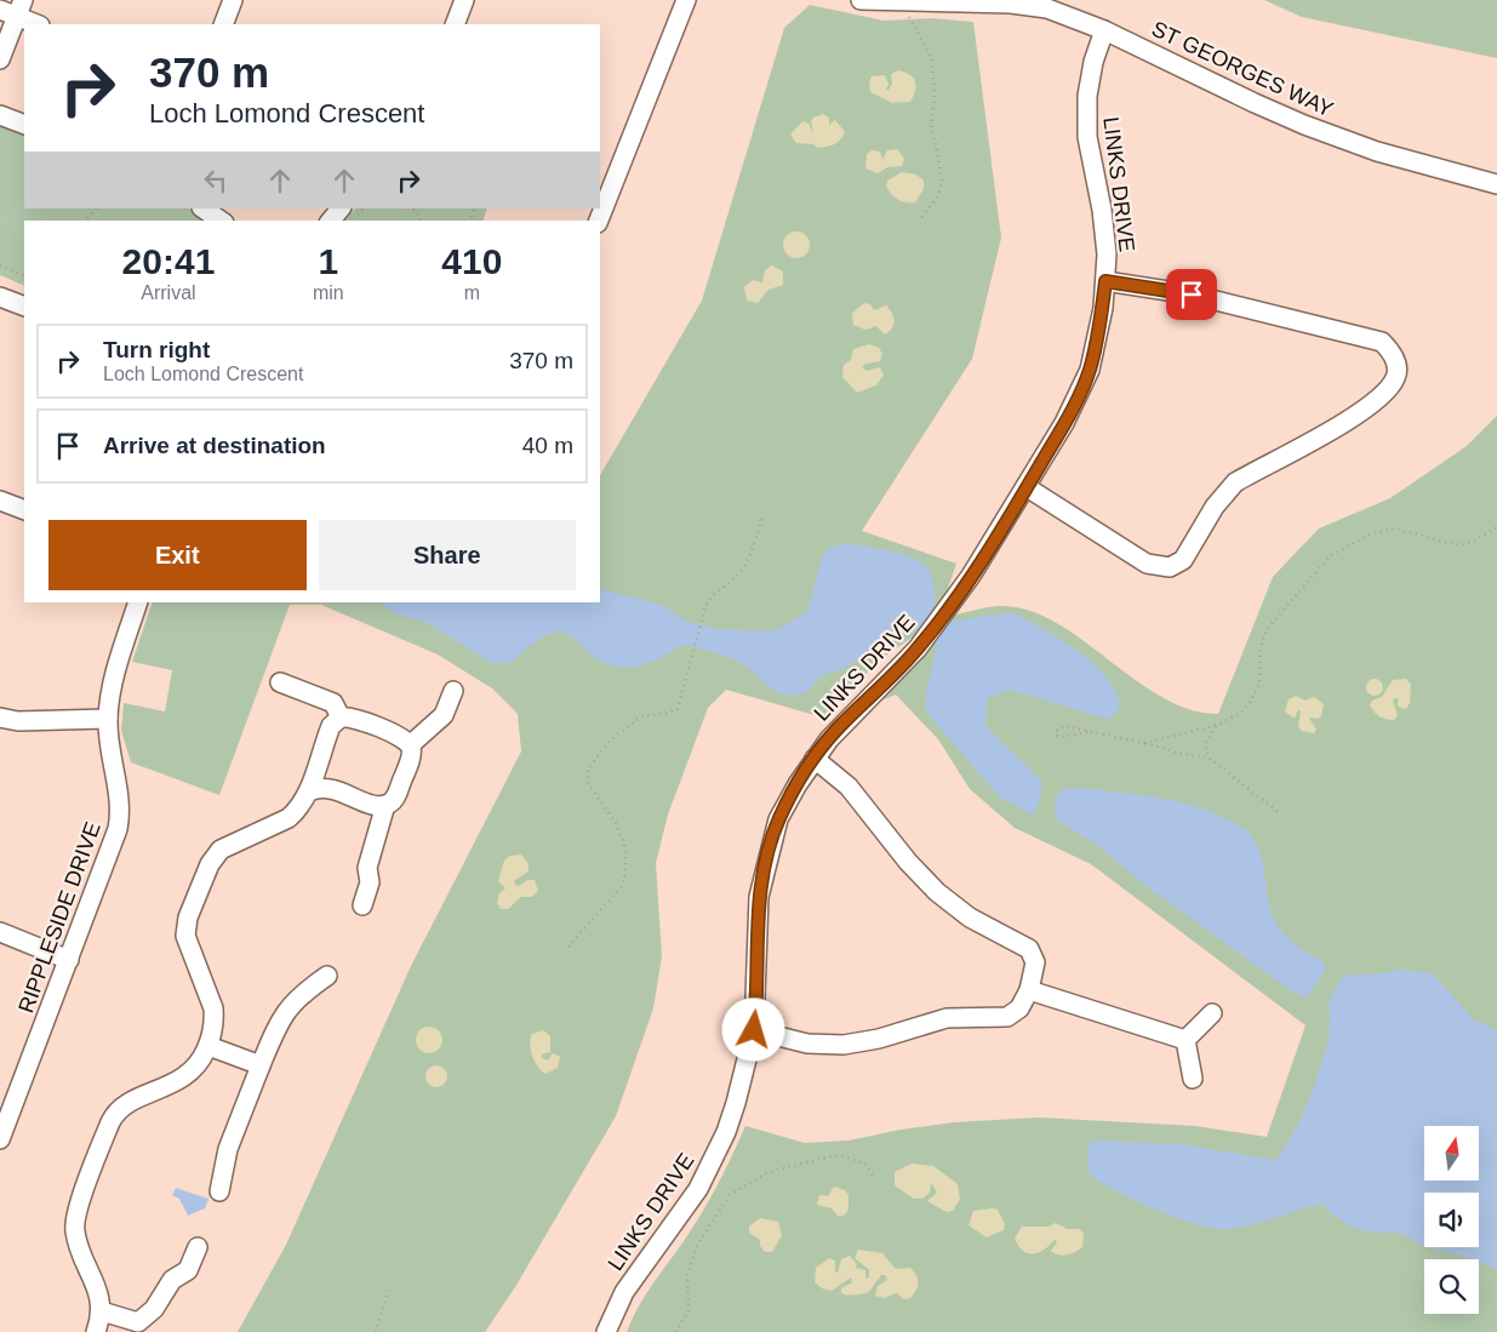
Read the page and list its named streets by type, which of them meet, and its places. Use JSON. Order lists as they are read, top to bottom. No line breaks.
{"streets":{"street":["ST GEORGES WAY","LINKS DRIVE","RIPPLESIDE DRIVE"]},"crossings":[["ST GEORGES WAY","LINKS DRIVE"]],"north":"top","page":{"turn":["370 m","Loch Lomond Crescent"],"eta":["20:41","Arrival","1","min","410","m"],"list":[{"name":"Turn right","note":"Loch Lomond Crescent","value":"370 m"},{"name":"Arrive at destination","value":"40 m"}],"buttons":["Exit","Share"]}}
